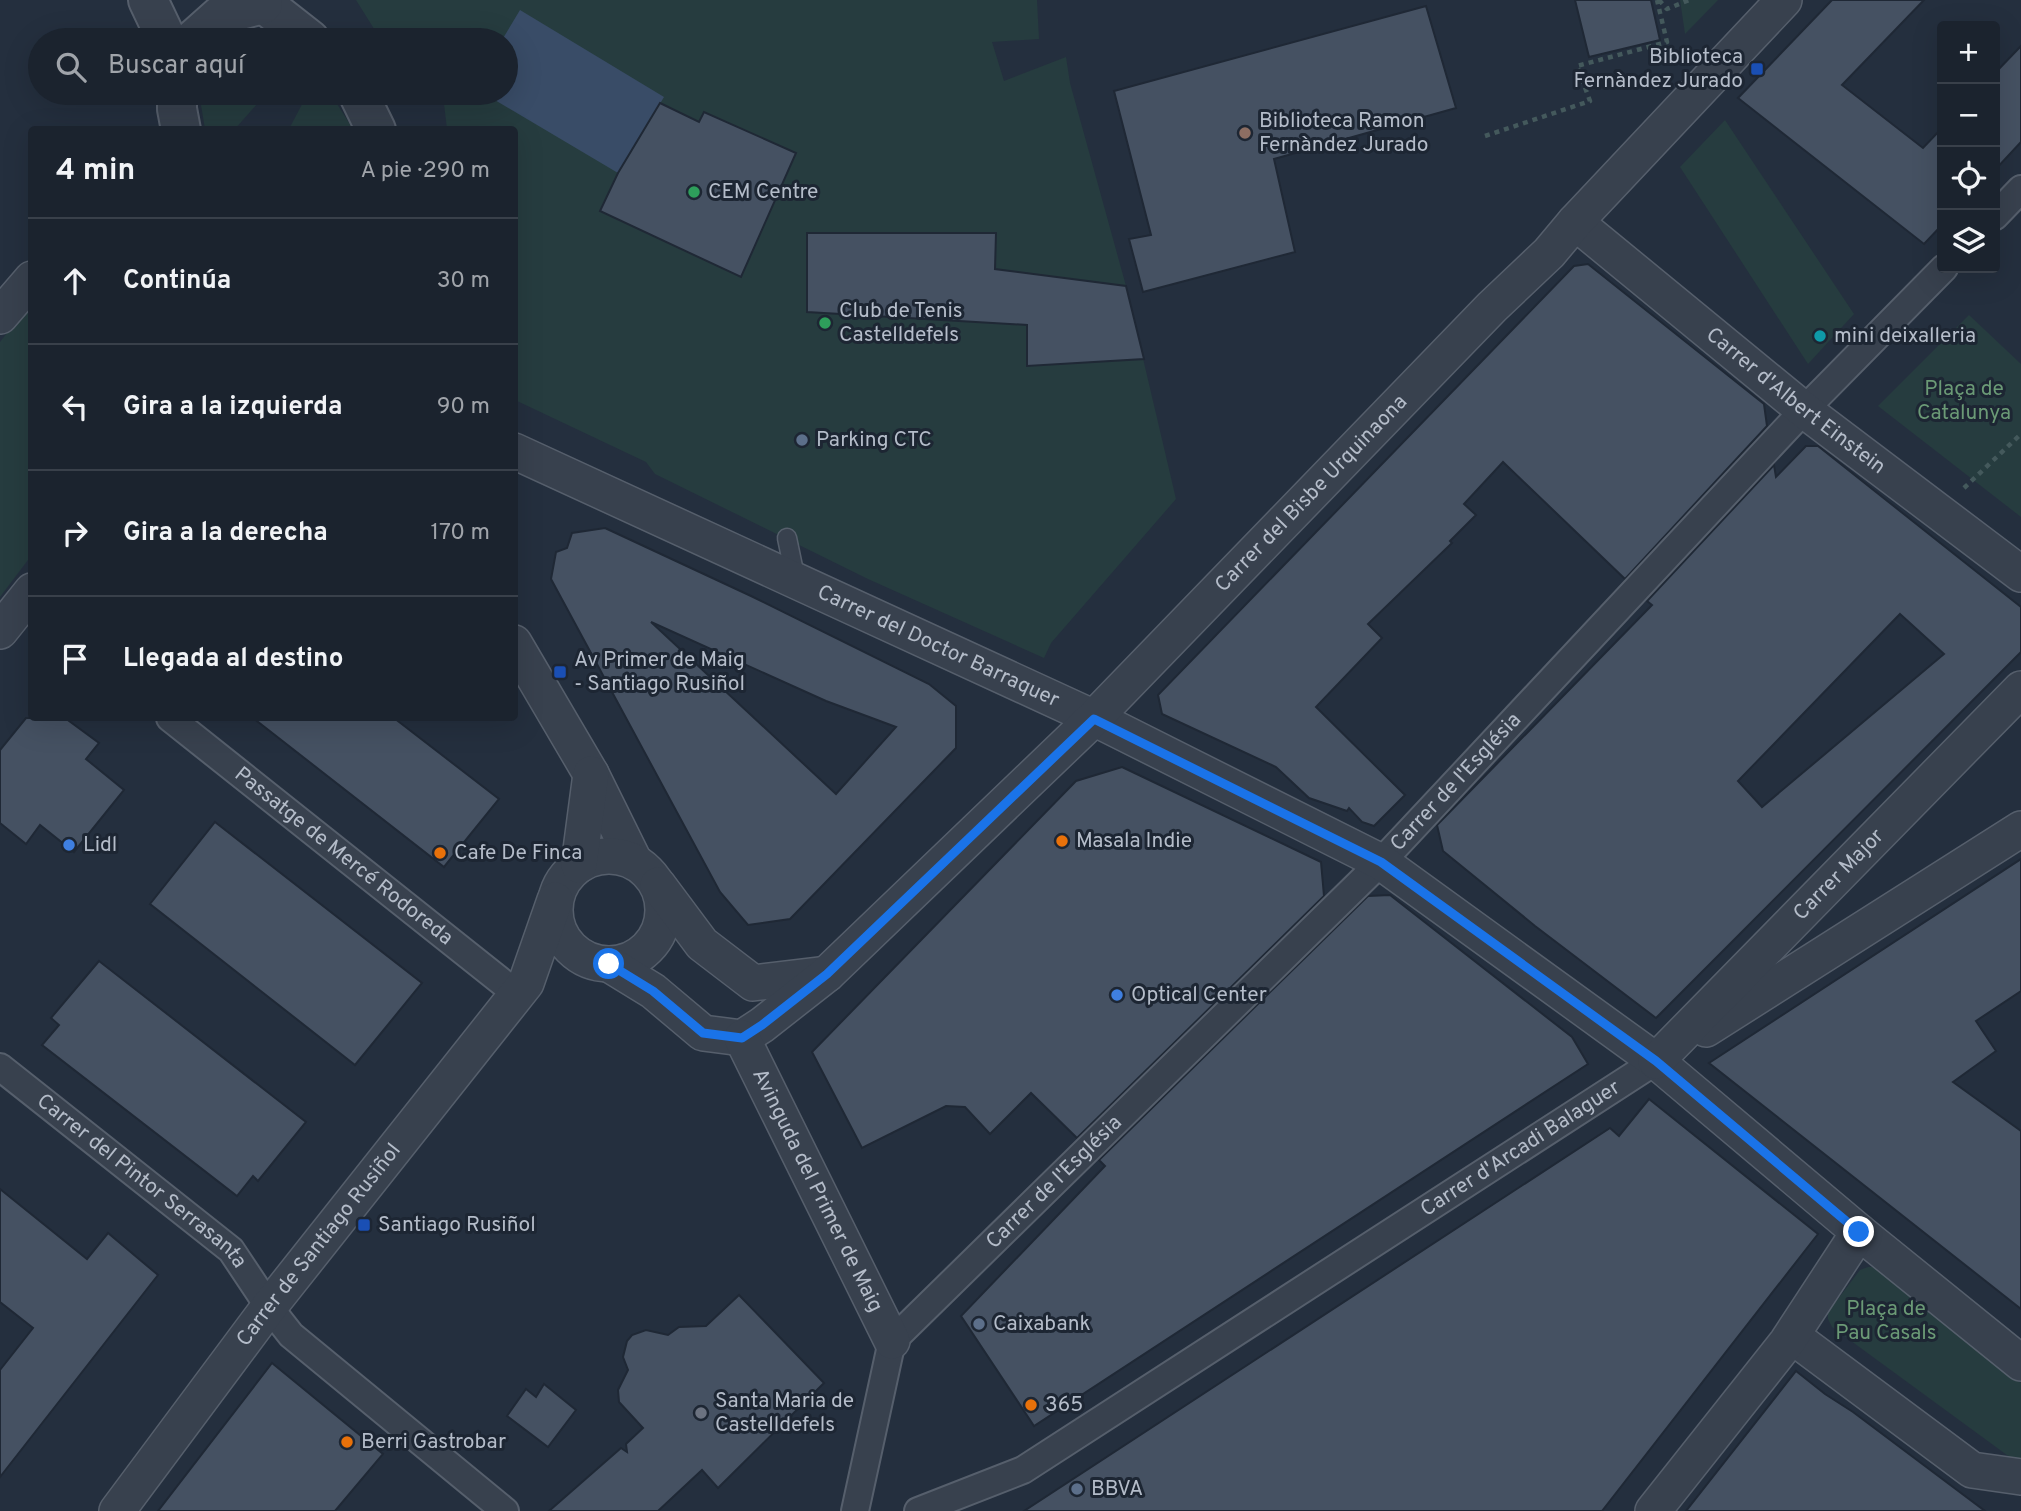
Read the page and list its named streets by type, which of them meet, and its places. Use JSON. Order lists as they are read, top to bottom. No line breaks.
{"streets":{"street":["Carrer d'Albert Einstein","Carrer del Bisbe Urquinaona","Carrer del Doctor Barraquer","Carrer de l'Església","Passatge de Mercé Rodoreda","Carrer Major","Carrer d'Arcadi Balaguer","Carrer del Pintor Serrasanta","Avinguda del Primer de Maig","Carrer de Santiago Rusiñol"]},"crossings":[["Carrer d'Albert Einstein","Carrer del Bisbe Urquinaona"],["Carrer d'Albert Einstein","Carrer de l'Església"],["Carrer del Bisbe Urquinaona","Carrer del Doctor Barraquer"],["Carrer del Bisbe Urquinaona","Avinguda del Primer de Maig"],["Carrer del Doctor Barraquer","Carrer de l'Església"],["Carrer del Doctor Barraquer","Carrer Major"],["Carrer del Doctor Barraquer","Carrer d'Arcadi Balaguer"],["Carrer de l'Església","Avinguda del Primer de Maig"],["Passatge de Mercé Rodoreda","Carrer de Santiago Rusiñol"],["Carrer Major","Carrer d'Arcadi Balaguer"],["Carrer del Pintor Serrasanta","Carrer de Santiago Rusiñol"]],"parks":["Plaça de Catalunya","Plaça de Pau Casals"],"places":{"transit":["Biblioteca Fernàndez Jurado","Av Primer de Maig - Santiago Rusiñol","Santiago Rusiñol"],"other":["Biblioteca Ramon Fernàndez Jurado","CEM Centre","Club de Tenis Castelldefels","mini deixalleria","Parking CTC","Masala Indie","Lidl","Cafe De Finca","Optical Center","Caixabank","365","Santa Maria de Castelldefels","Berri Gastrobar","BBVA"]},"page":{"map_buttons":["+","−"],"search":"Buscar aquí","heading":["4 min","A pie · 290 m"],"list":[["Continúa","30 m"],["Gira a la izquierda","90 m"],["Gira a la derecha","170 m"],"Llegada al destino"]}}
